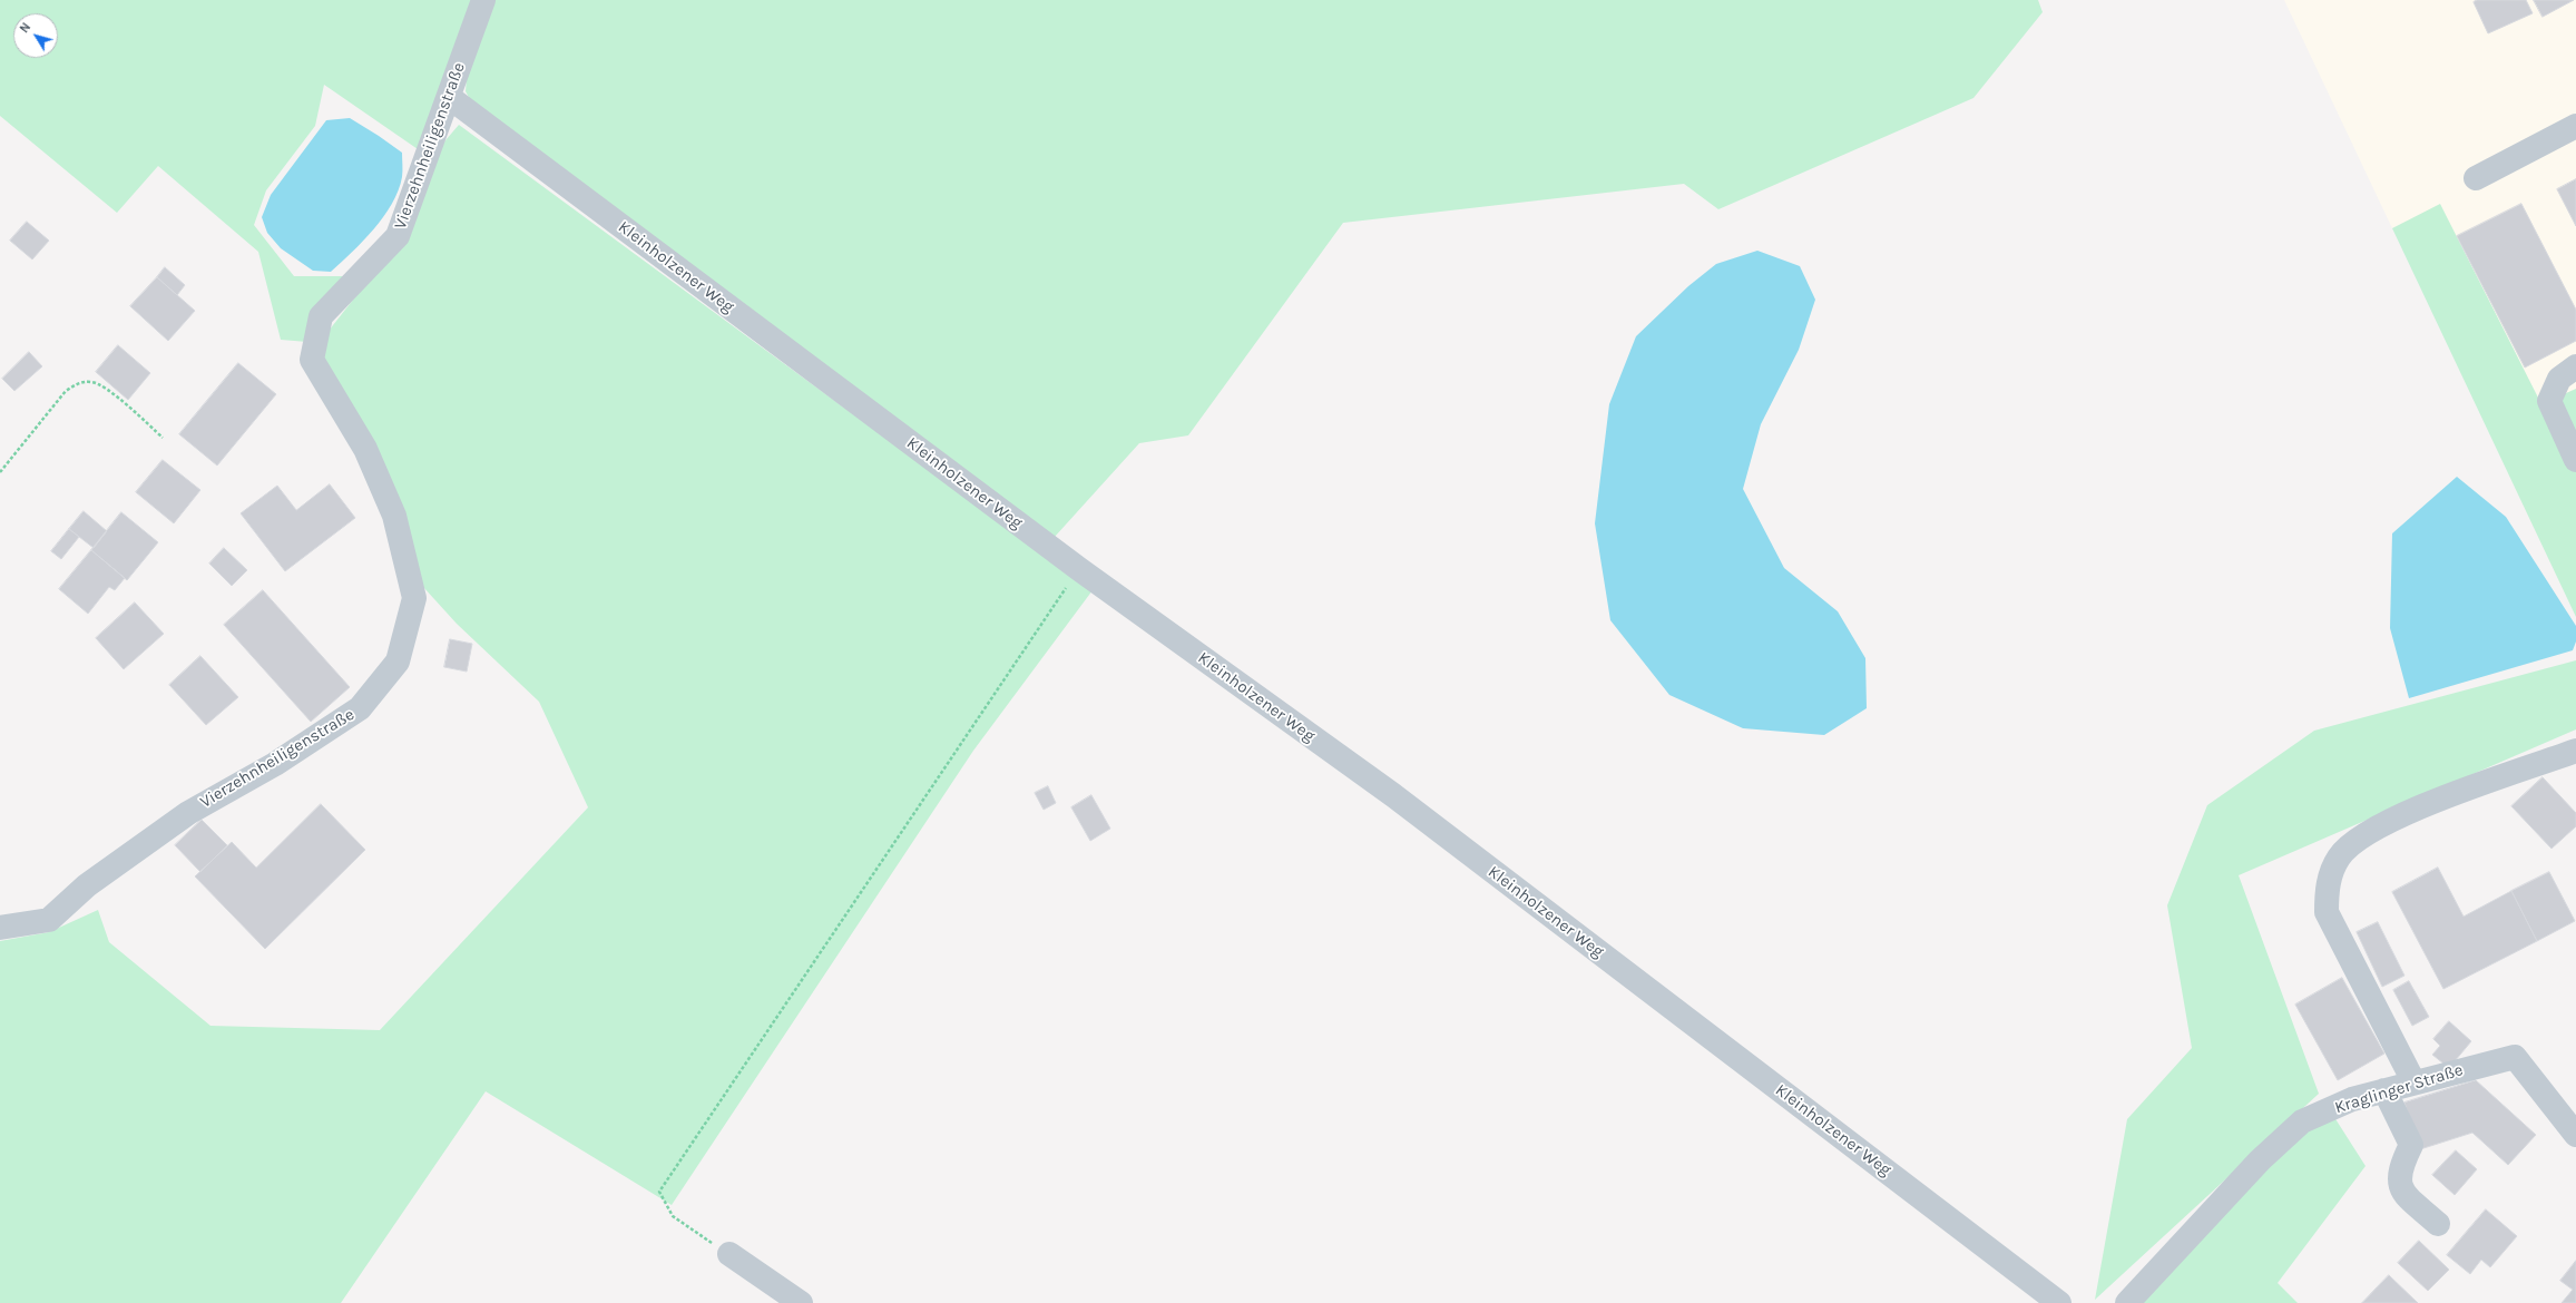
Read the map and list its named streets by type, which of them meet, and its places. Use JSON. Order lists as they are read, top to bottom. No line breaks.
{"streets":{"street":["Vierzehnheiligenstraße","Kleinholzener Weg","Kraglinger Straße"]},"crossings":[["Vierzehnheiligenstraße","Kleinholzener Weg"]],"north":"top left"}
